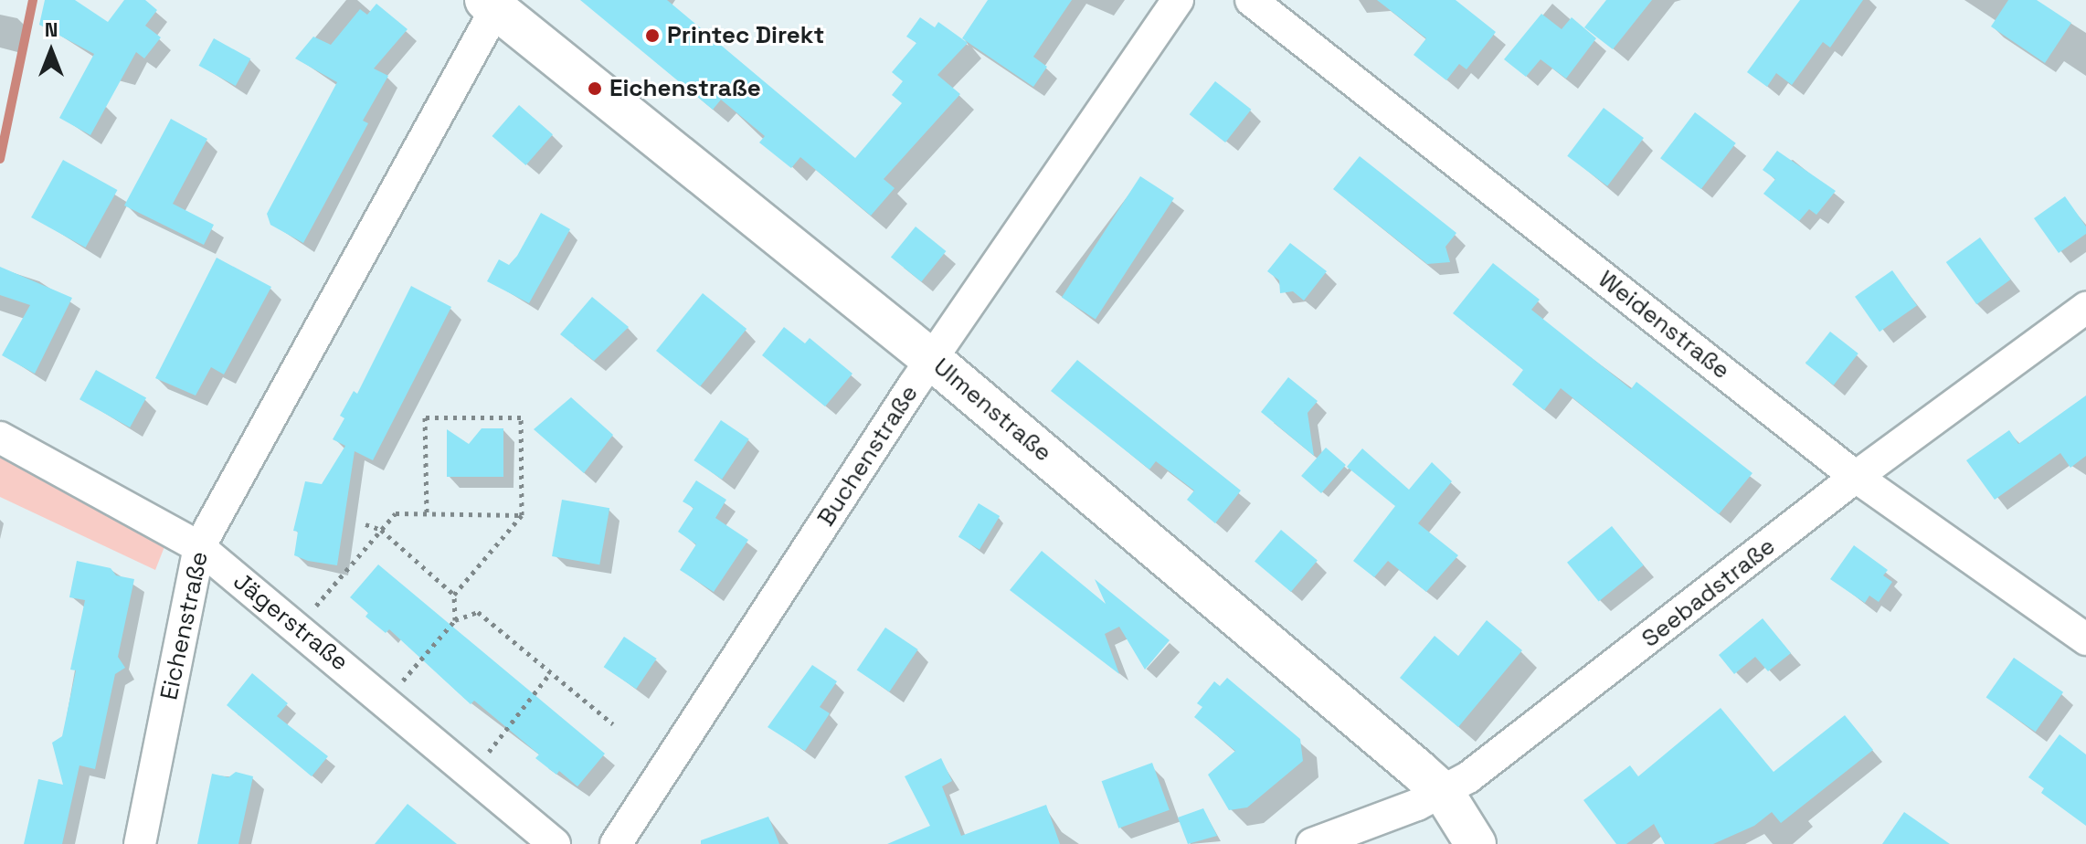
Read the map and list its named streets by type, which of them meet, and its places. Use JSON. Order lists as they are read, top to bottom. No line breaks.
{"streets":{"street":["Weidenstraße","Ulmenstraße","Buchenstraße","Seebadstraße","Jägerstraße","Eichenstraße"]},"crossings":[["Weidenstraße","Seebadstraße"],["Ulmenstraße","Buchenstraße"],["Ulmenstraße","Seebadstraße"],["Ulmenstraße","Eichenstraße"],["Jägerstraße","Eichenstraße"]],"places":["Printec Direkt","Eichenstraße"],"north":"top"}
